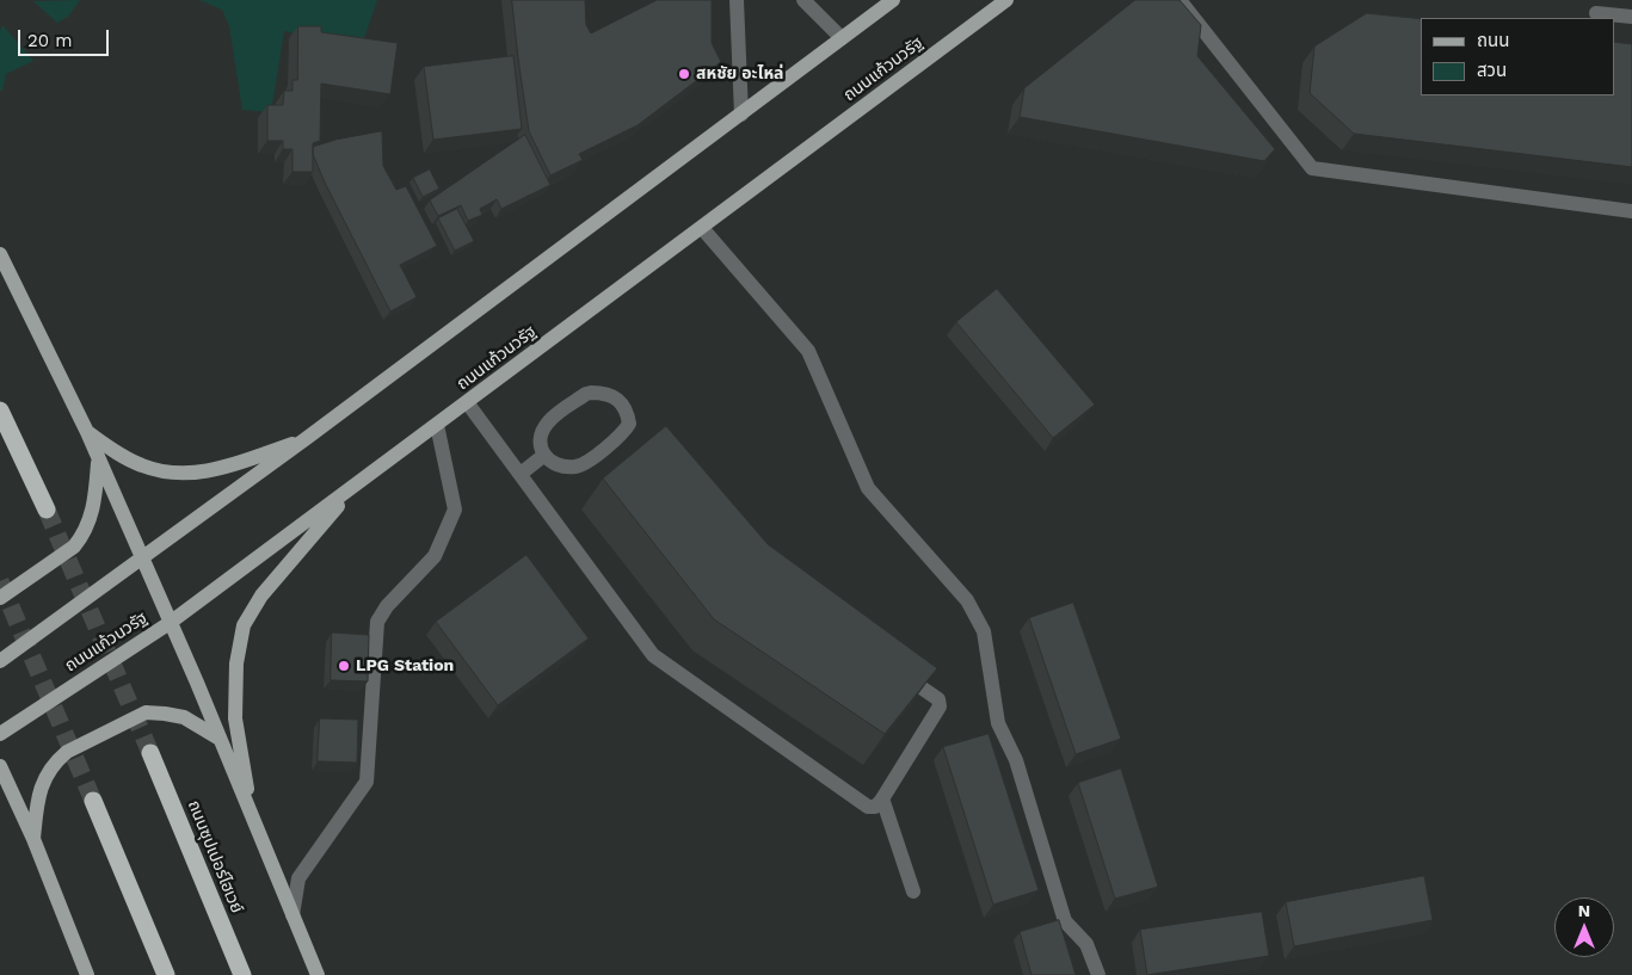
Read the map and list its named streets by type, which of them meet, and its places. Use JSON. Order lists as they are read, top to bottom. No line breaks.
{"streets":{"highway":["ถนนซุปเปอร์ไฮเวย์"],"main road":["ถนนแก้วนวรัฐ"]},"places":["สหชัย อะไหล่","LPG Station"],"legend":["ถนน","สวน"],"scale_bar":"20 m","north":"top"}
